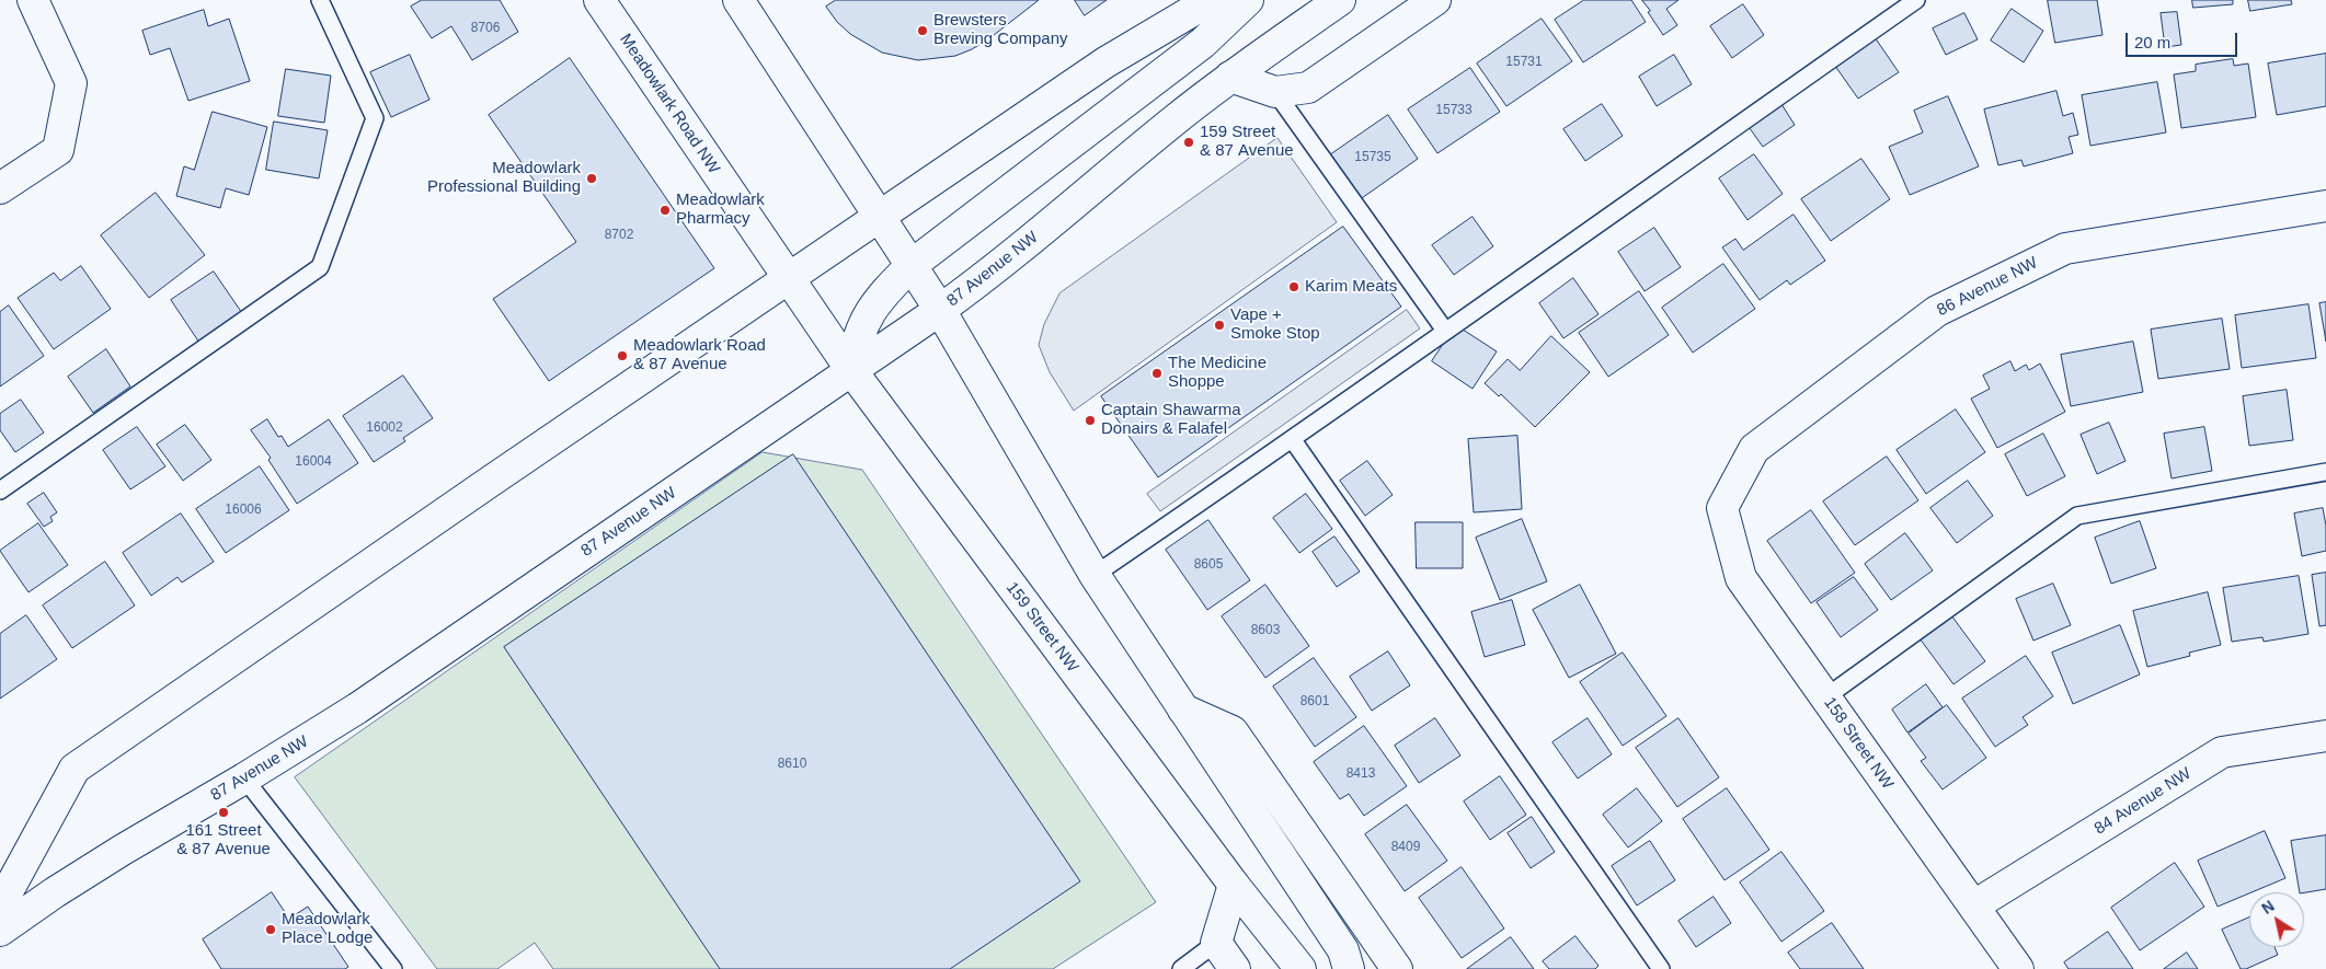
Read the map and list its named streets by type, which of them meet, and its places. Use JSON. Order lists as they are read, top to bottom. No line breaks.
{"streets":{"main road":["Meadowlark Road NW","87 Avenue NW","86 Avenue NW","159 Street NW","158 Street NW","84 Avenue NW"]},"crossings":[["Meadowlark Road NW","87 Avenue NW"],["Meadowlark Road NW","159 Street NW"],["87 Avenue NW","159 Street NW"],["86 Avenue NW","158 Street NW"],["158 Street NW","84 Avenue NW"]],"places":["Brewsters Brewing Company","159 Street & 87 Avenue","Meadowlark Professional Building","Meadowlark Pharmacy","Karim Meats","Vape + Smoke Stop","Meadowlark Road & 87 Avenue","The Medicine Shoppe","Captain Shawarma Donairs & Falafel","161 Street & 87 Avenue","Meadowlark Place Lodge"],"house_numbers":["8706","15731","15733","15735","8702","16002","16004","16006","8605","8603","8601","8610","8413","8409"],"scale_bar":"20 m","north":"top left"}
